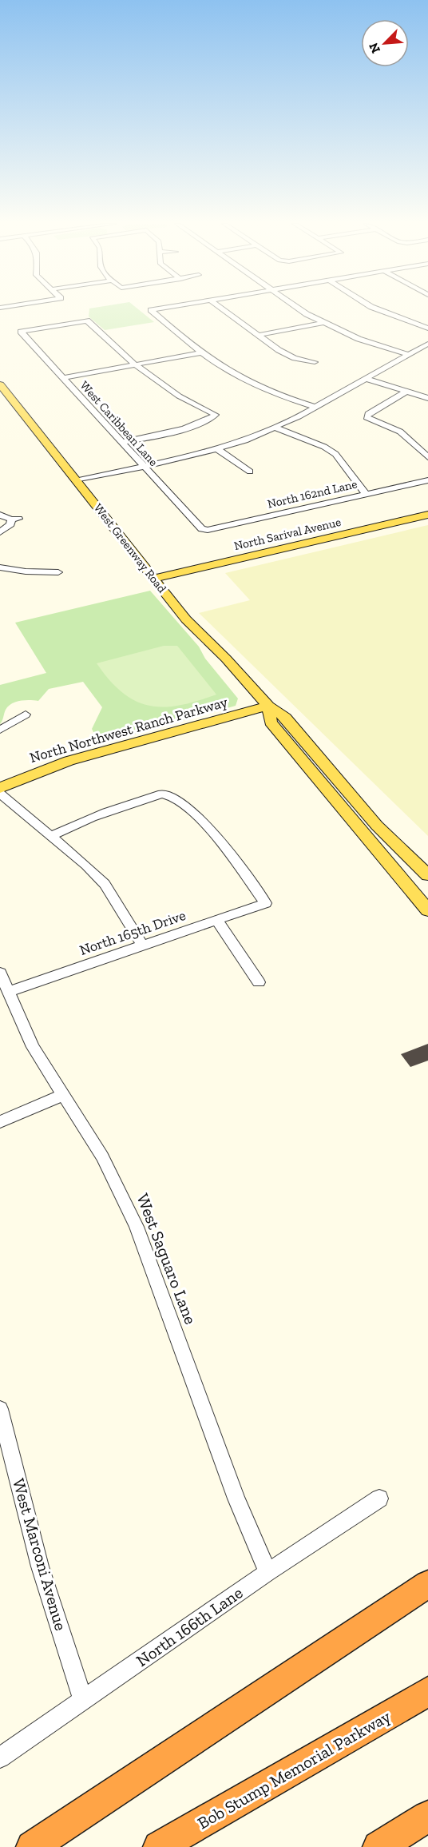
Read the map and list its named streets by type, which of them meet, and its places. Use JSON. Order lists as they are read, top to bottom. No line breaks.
{"streets":{"highway":["Bob Stump Memorial Parkway"],"main road":["North Sarival Avenue","West Greenway Road","North Northwest Ranch Parkway"],"street":["West Caribbean Lane","North 162nd Lane","North 165th Drive","West Saguaro Lane","West Marconi Avenue","North 166th Lane"]},"crossings":[["West Caribbean Lane","North 162nd Lane"],["North Sarival Avenue","West Greenway Road"],["West Greenway Road","North Northwest Ranch Parkway"],["North 165th Drive","West Saguaro Lane"],["West Saguaro Lane","North 166th Lane"],["West Marconi Avenue","North 166th Lane"]],"north":"bottom left"}
